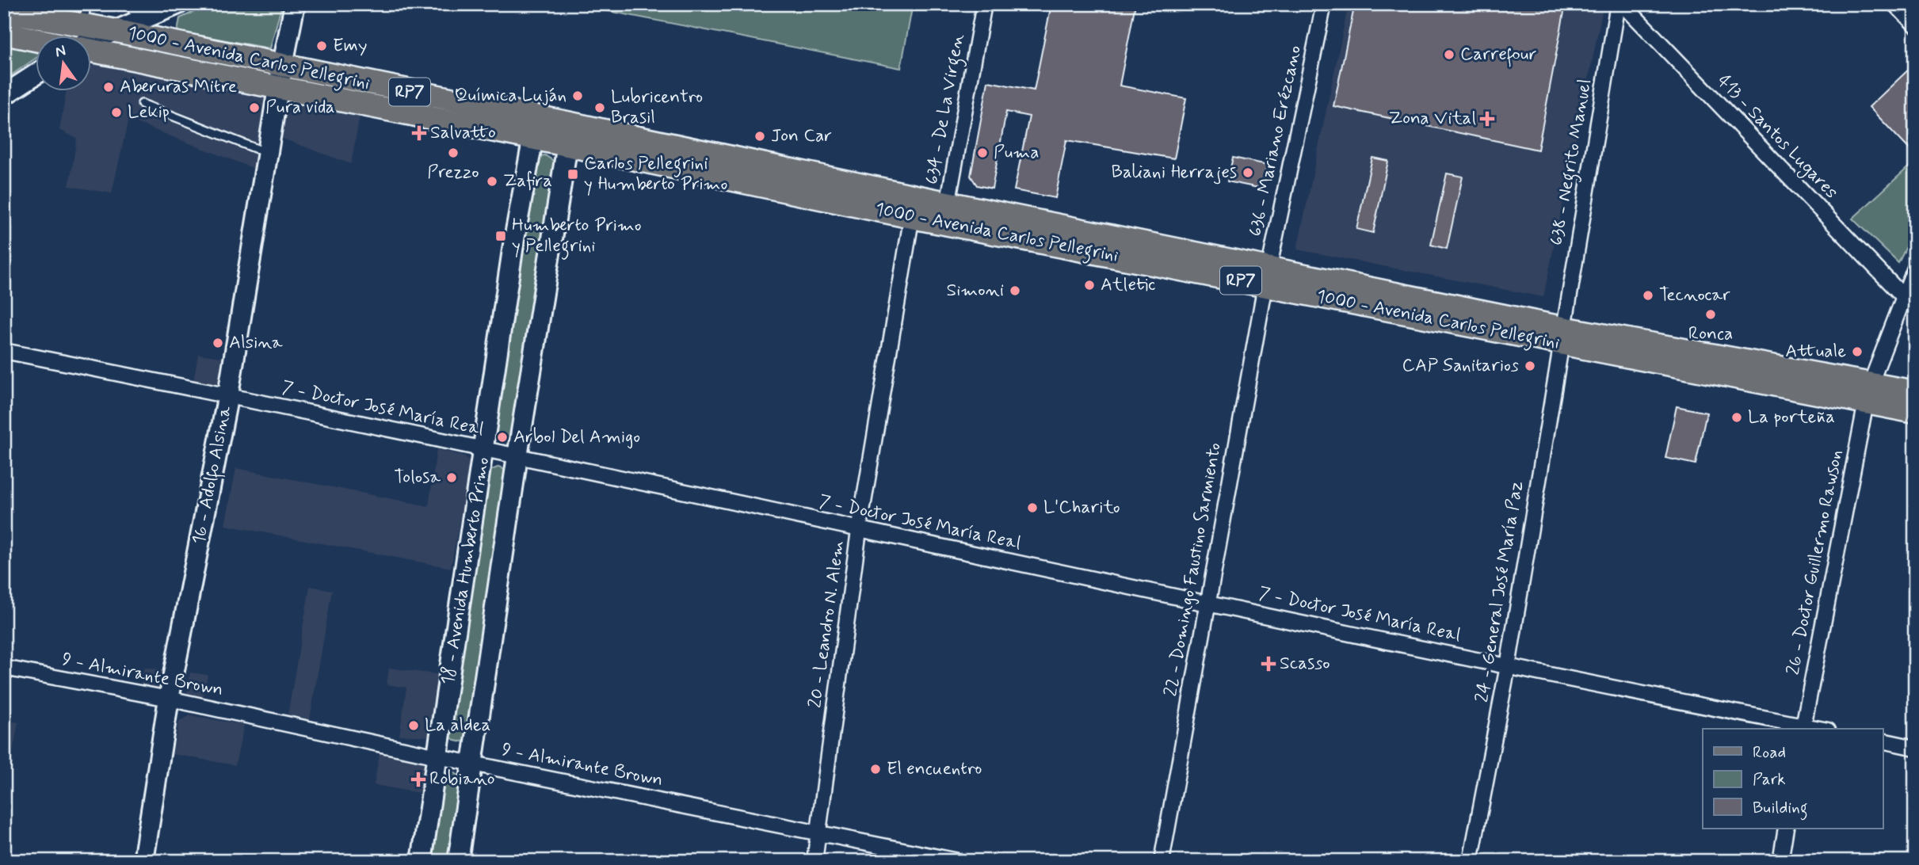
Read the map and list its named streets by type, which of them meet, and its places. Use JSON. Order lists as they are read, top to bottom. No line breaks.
{"streets":{"main road":["1000 - Avenida Carlos Pellegrini","RP7","16 - Adolfo Alsina","18 - Avenida Humberto Primo"],"street":["634 - De La Virgen","413 - Santos Lugares","636 - Mariano Erézcano","638 - Negrito Manuel","7 - Doctor José María Real","26 - Doctor Guillermo Rawson","22 - Domingo Faustino Sarmiento","24 - General José María Paz","20 - Leandro N. Alem","9 - Almirante Brown"]},"crossings":[["1000 - Avenida Carlos Pellegrini","634 - De La Virgen"],["1000 - Avenida Carlos Pellegrini","636 - Mariano Erézcano"],["1000 - Avenida Carlos Pellegrini","638 - Negrito Manuel"],["1000 - Avenida Carlos Pellegrini","16 - Adolfo Alsina"],["1000 - Avenida Carlos Pellegrini","26 - Doctor Guillermo Rawson"],["1000 - Avenida Carlos Pellegrini","22 - Domingo Faustino Sarmiento"],["1000 - Avenida Carlos Pellegrini","18 - Avenida Humberto Primo"],["1000 - Avenida Carlos Pellegrini","24 - General José María Paz"],["1000 - Avenida Carlos Pellegrini","20 - Leandro N. Alem"],["413 - Santos Lugares","26 - Doctor Guillermo Rawson"],["636 - Mariano Erézcano","22 - Domingo Faustino Sarmiento"],["638 - Negrito Manuel","24 - General José María Paz"],["7 - Doctor José María Real","16 - Adolfo Alsina"],["7 - Doctor José María Real","26 - Doctor Guillermo Rawson"],["7 - Doctor José María Real","22 - Domingo Faustino Sarmiento"],["7 - Doctor José María Real","18 - Avenida Humberto Primo"],["7 - Doctor José María Real","24 - General José María Paz"],["7 - Doctor José María Real","20 - Leandro N. Alem"],["16 - Adolfo Alsina","9 - Almirante Brown"],["18 - Avenida Humberto Primo","9 - Almirante Brown"],["20 - Leandro N. Alem","9 - Almirante Brown"]],"places":{"other":["Emy","Carrefour","Aberuras Mitre","Química Luján","Pura vida","Lubricentro Brasil","Lekip","Jon Car","Prezzo","Puma","Baliani Herrajes","Zafira","Atletic","Simoni","Tecnocar","Ronca","Alsina","Attuale","CAP Sanitarios","La porteña","Arbol Del Amigo","Tolosa","L'Charito","La aldea","El encuentro"],"health":["Zona Vital","Salvatto","Scasso","Robiano"],"transit":["Carlos Pellegrini y Humberto Primo","Humberto Primo y Pellegrini"]},"legend":["Road","Park","Building"],"north":"top"}
